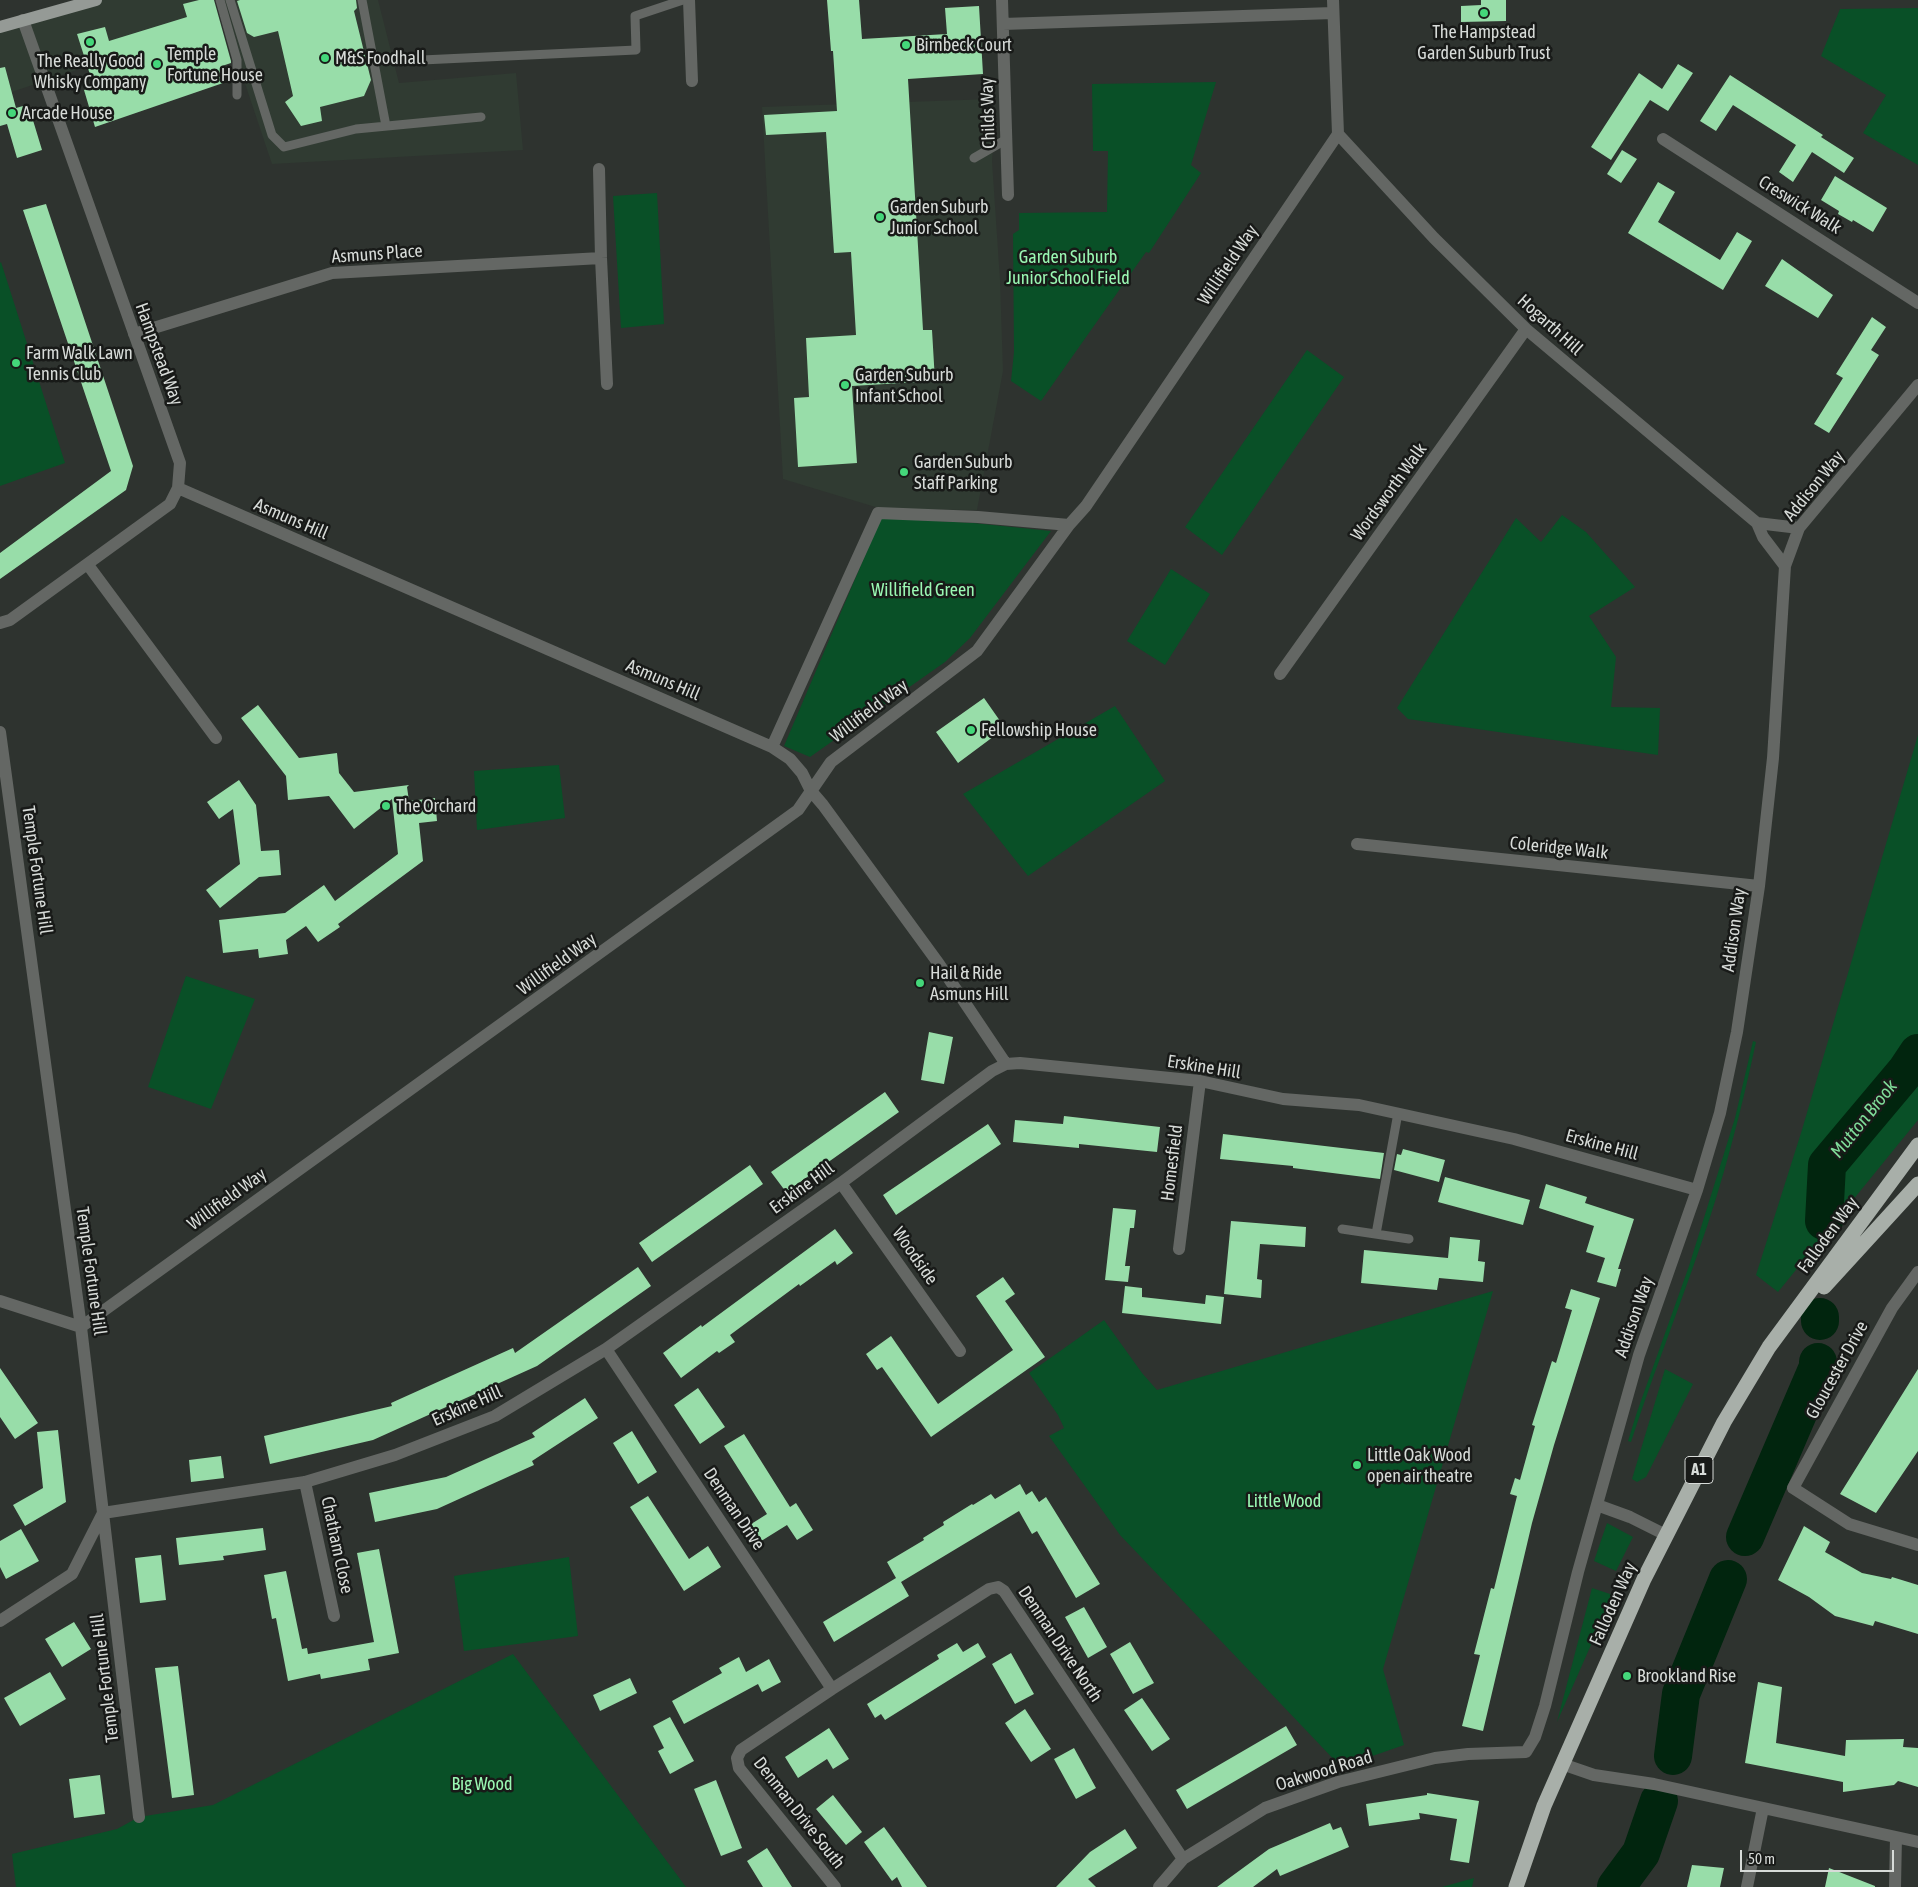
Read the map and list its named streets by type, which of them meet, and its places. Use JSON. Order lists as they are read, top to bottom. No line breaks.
{"streets":{"highway":["Falloden Way","A1"],"street":["Childs Way","Creswick Walk","Asmuns Place","Willifield Way","Hogarth Hill","Hampstead Way","Addison Way","Wordsworth Walk","Asmuns Hill","Coleridge Walk","Temple Fortune Hill","Erskine Hill","Homesfield","Woodside","Gloucester Drive","Denman Drive","Chatham Close","Denman Drive North","Oakwood Road","Denman Drive South"]},"crossings":[["Asmuns Place","Hampstead Way"],["Willifield Way","Hogarth Hill"],["Willifield Way","Asmuns Hill"],["Willifield Way","Temple Fortune Hill"],["Hogarth Hill","Addison Way"],["Hogarth Hill","Wordsworth Walk"],["Hampstead Way","Asmuns Hill"],["Addison Way","Coleridge Walk"],["Addison Way","Erskine Hill"],["Addison Way","Oakwood Road"],["Asmuns Hill","Erskine Hill"],["Temple Fortune Hill","Erskine Hill"],["Erskine Hill","Homesfield"],["Erskine Hill","Woodside"],["Erskine Hill","Denman Drive"],["Erskine Hill","Chatham Close"],["Denman Drive","Denman Drive North"],["Denman Drive","Denman Drive South"],["Denman Drive North","Oakwood Road"],["Denman Drive North","Denman Drive South"]],"water":["Mutton Brook"],"parks":["Garden Suburb Junior School Field","Willifield Green","Little Wood","Big Wood"],"places":["The Hampstead Garden Suburb Trust","The Really Good Whisky Company","Birnbeck Court","M&S Foodhall","Temple Fortune House","Arcade House","Garden Suburb Junior School","Farm Walk Lawn Tennis Club","Garden Suburb Infant School","Garden Suburb Staff Parking","Fellowship House","The Orchard","Hail & Ride Asmuns Hill","Little Oak Wood open air theatre","Brookland Rise"],"scale_bar":"50 m"}
